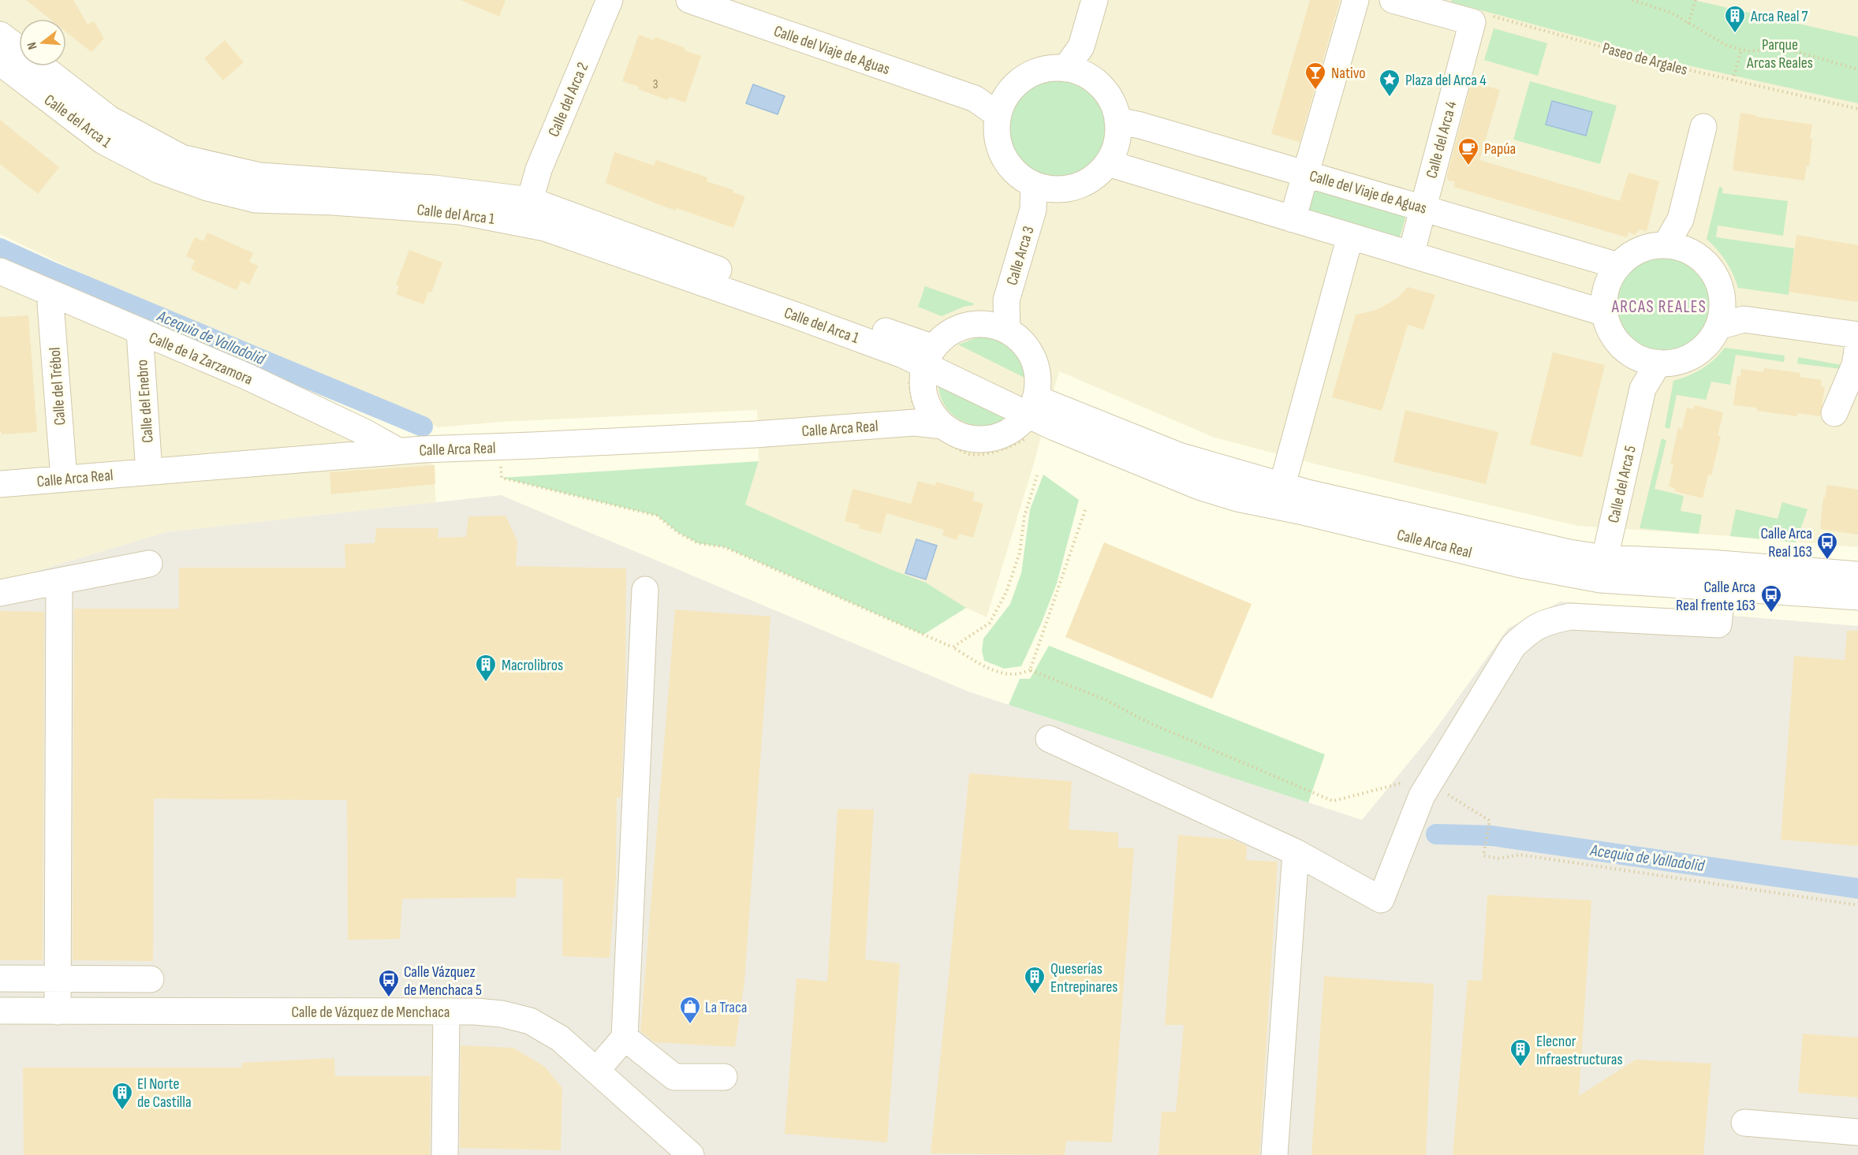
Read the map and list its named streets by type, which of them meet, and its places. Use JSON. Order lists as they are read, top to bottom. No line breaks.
{"streets":{"street":["Calle del Viaje de Aguas","Calle del Arca 2","Calle del Arca 1","Calle del Arca 4","Calle Arca 3","Calle de la Zarzamora","Calle del Trébol","Calle del Enebro","Calle Arca Real","Calle del Arca 5","Calle de Vázquez de Menchaca"],"path":["Paseo de Argales"]},"crossings":[["Calle del Viaje de Aguas","Calle del Arca 4"],["Calle del Viaje de Aguas","Calle Arca 3"],["Calle del Viaje de Aguas","Calle del Arca 5"],["Calle del Arca 2","Calle del Arca 1"],["Calle del Arca 1","Calle Arca Real"],["Calle de la Zarzamora","Calle del Trébol"],["Calle de la Zarzamora","Calle del Enebro"],["Calle de la Zarzamora","Calle Arca Real"],["Calle del Trébol","Calle Arca Real"],["Calle del Enebro","Calle Arca Real"],["Calle Arca Real","Calle del Arca 5"]],"districts":["ARCAS REALES"],"water":["Acequia de Valladolid"],"parks":["Parque Arcas Reales"],"places":{"building":["Arca Real 7","Macrolibros","Queserías Entrepinares","Elecnor Infraestructuras","El Norte de Castilla"],"bar":["Nativo"],"place":["Plaza del Arca 4"],"cafe":["Papúa"],"bus stop":["Calle Arca Real 163","Calle Arca Real frente 163","Calle Vázquez de Menchaca 5"],"shop":["La Traca"]},"house_numbers":["3"],"north":"left"}
